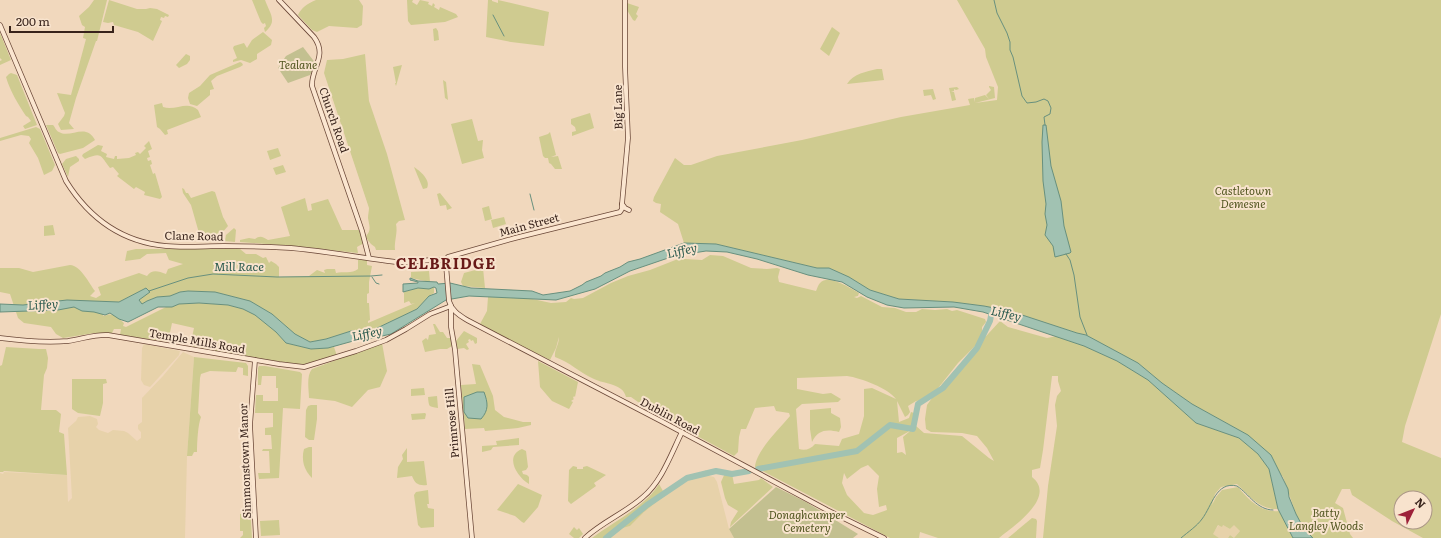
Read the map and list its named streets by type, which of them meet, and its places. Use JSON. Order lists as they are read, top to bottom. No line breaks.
{"streets":{"main road":["Big Lane","Church Road","Main Street","Clane Road","Temple Mills Road","Dublin Road","Primrose Hill","Simmonstown Manor"]},"crossings":[["Big Lane","Main Street"],["Church Road","Clane Road"],["Main Street","Clane Road"],["Temple Mills Road","Dublin Road"],["Temple Mills Road","Primrose Hill"],["Temple Mills Road","Simmonstown Manor"],["Dublin Road","Primrose Hill"]],"districts":["CELBRIDGE"],"water":["Liffey","Mill Race"],"parks":["Tealane","Castletown Demesne","Batty Langley Woods","Donaghcumper Cemetery"],"scale_bar":"200 m","north":"top right"}
